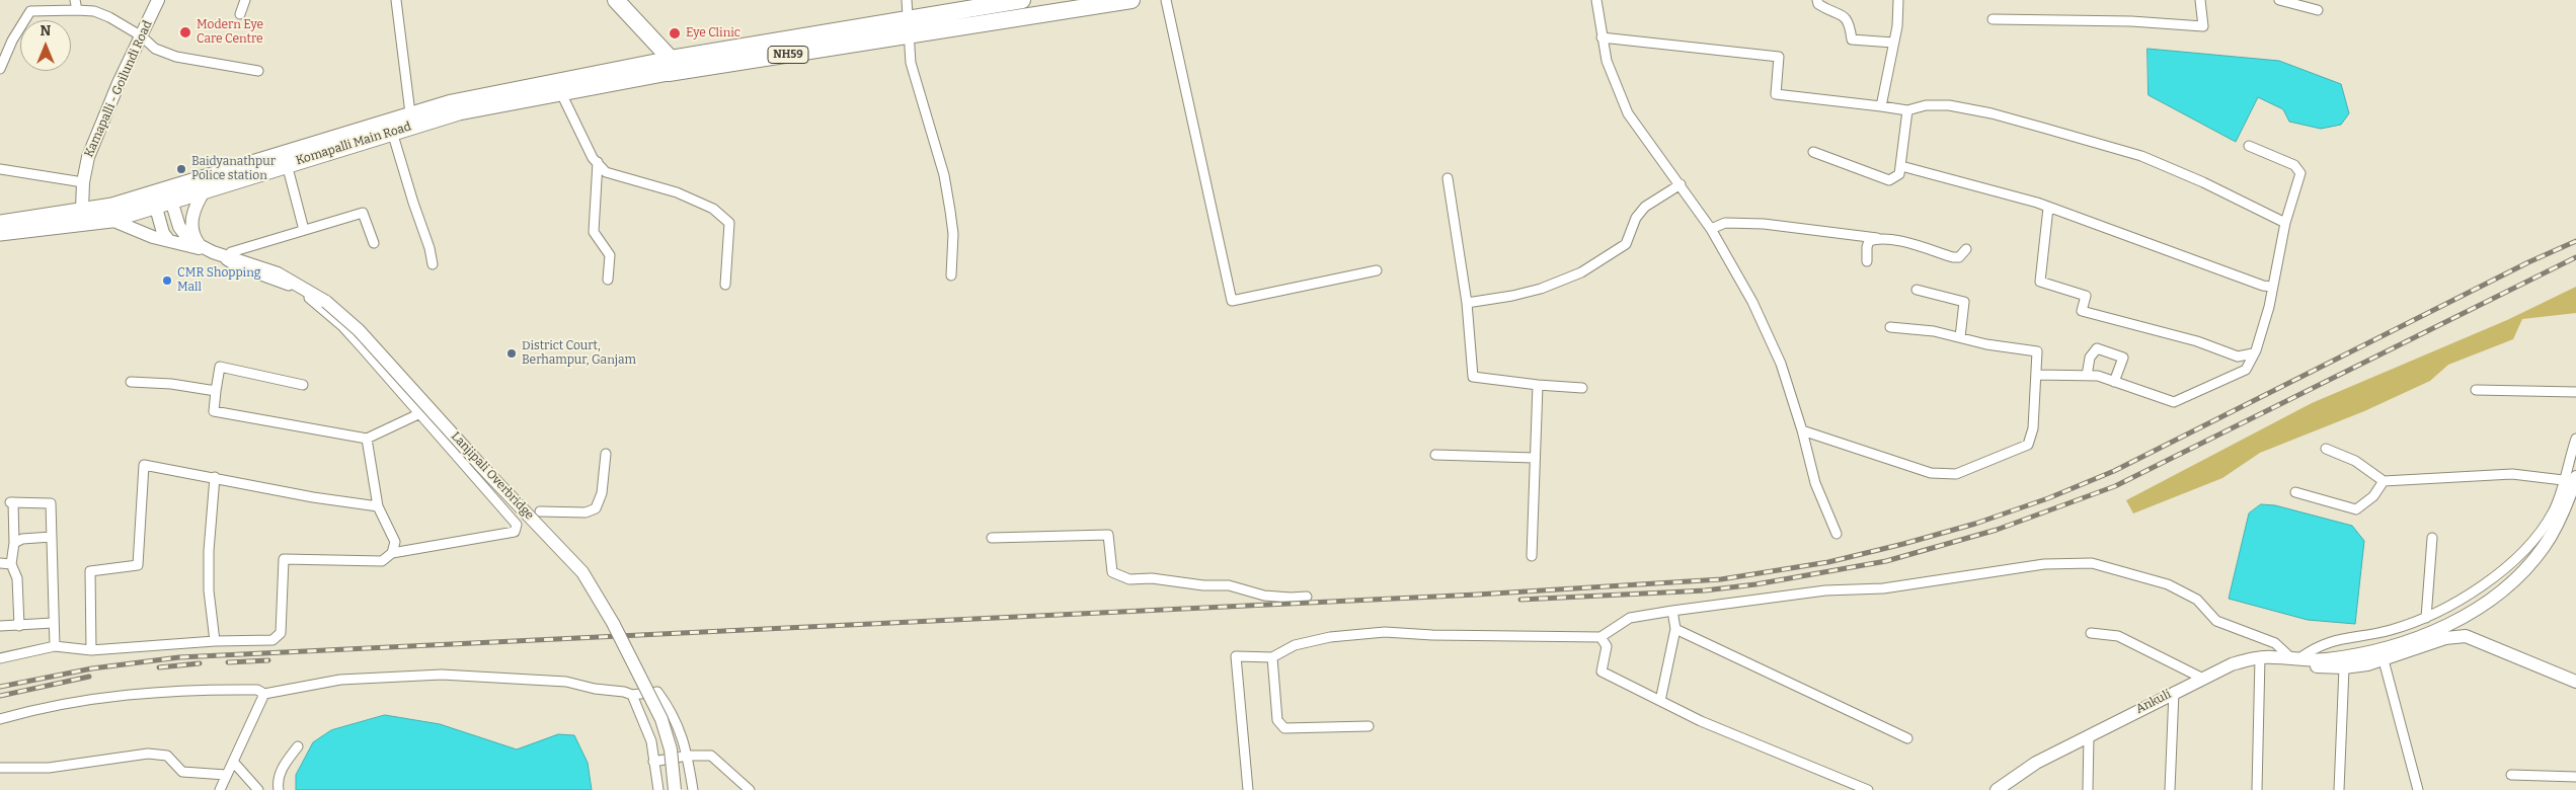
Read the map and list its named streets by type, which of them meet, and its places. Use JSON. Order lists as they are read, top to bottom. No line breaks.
{"streets":{"highway":["NH59"],"main road":["Kamapalli - Goilundi Road","Komapalli Main Road","Lanjipali Overbridge","Ankuli"]},"crossings":[["Komapalli Main Road","Lanjipali Overbridge"]],"places":["Modern Eye Care Centre","Eye Clinic","Baidyanathpur Police station","CMR Shopping Mall","District Court, Berhampur, Ganjam"],"north":"top"}
